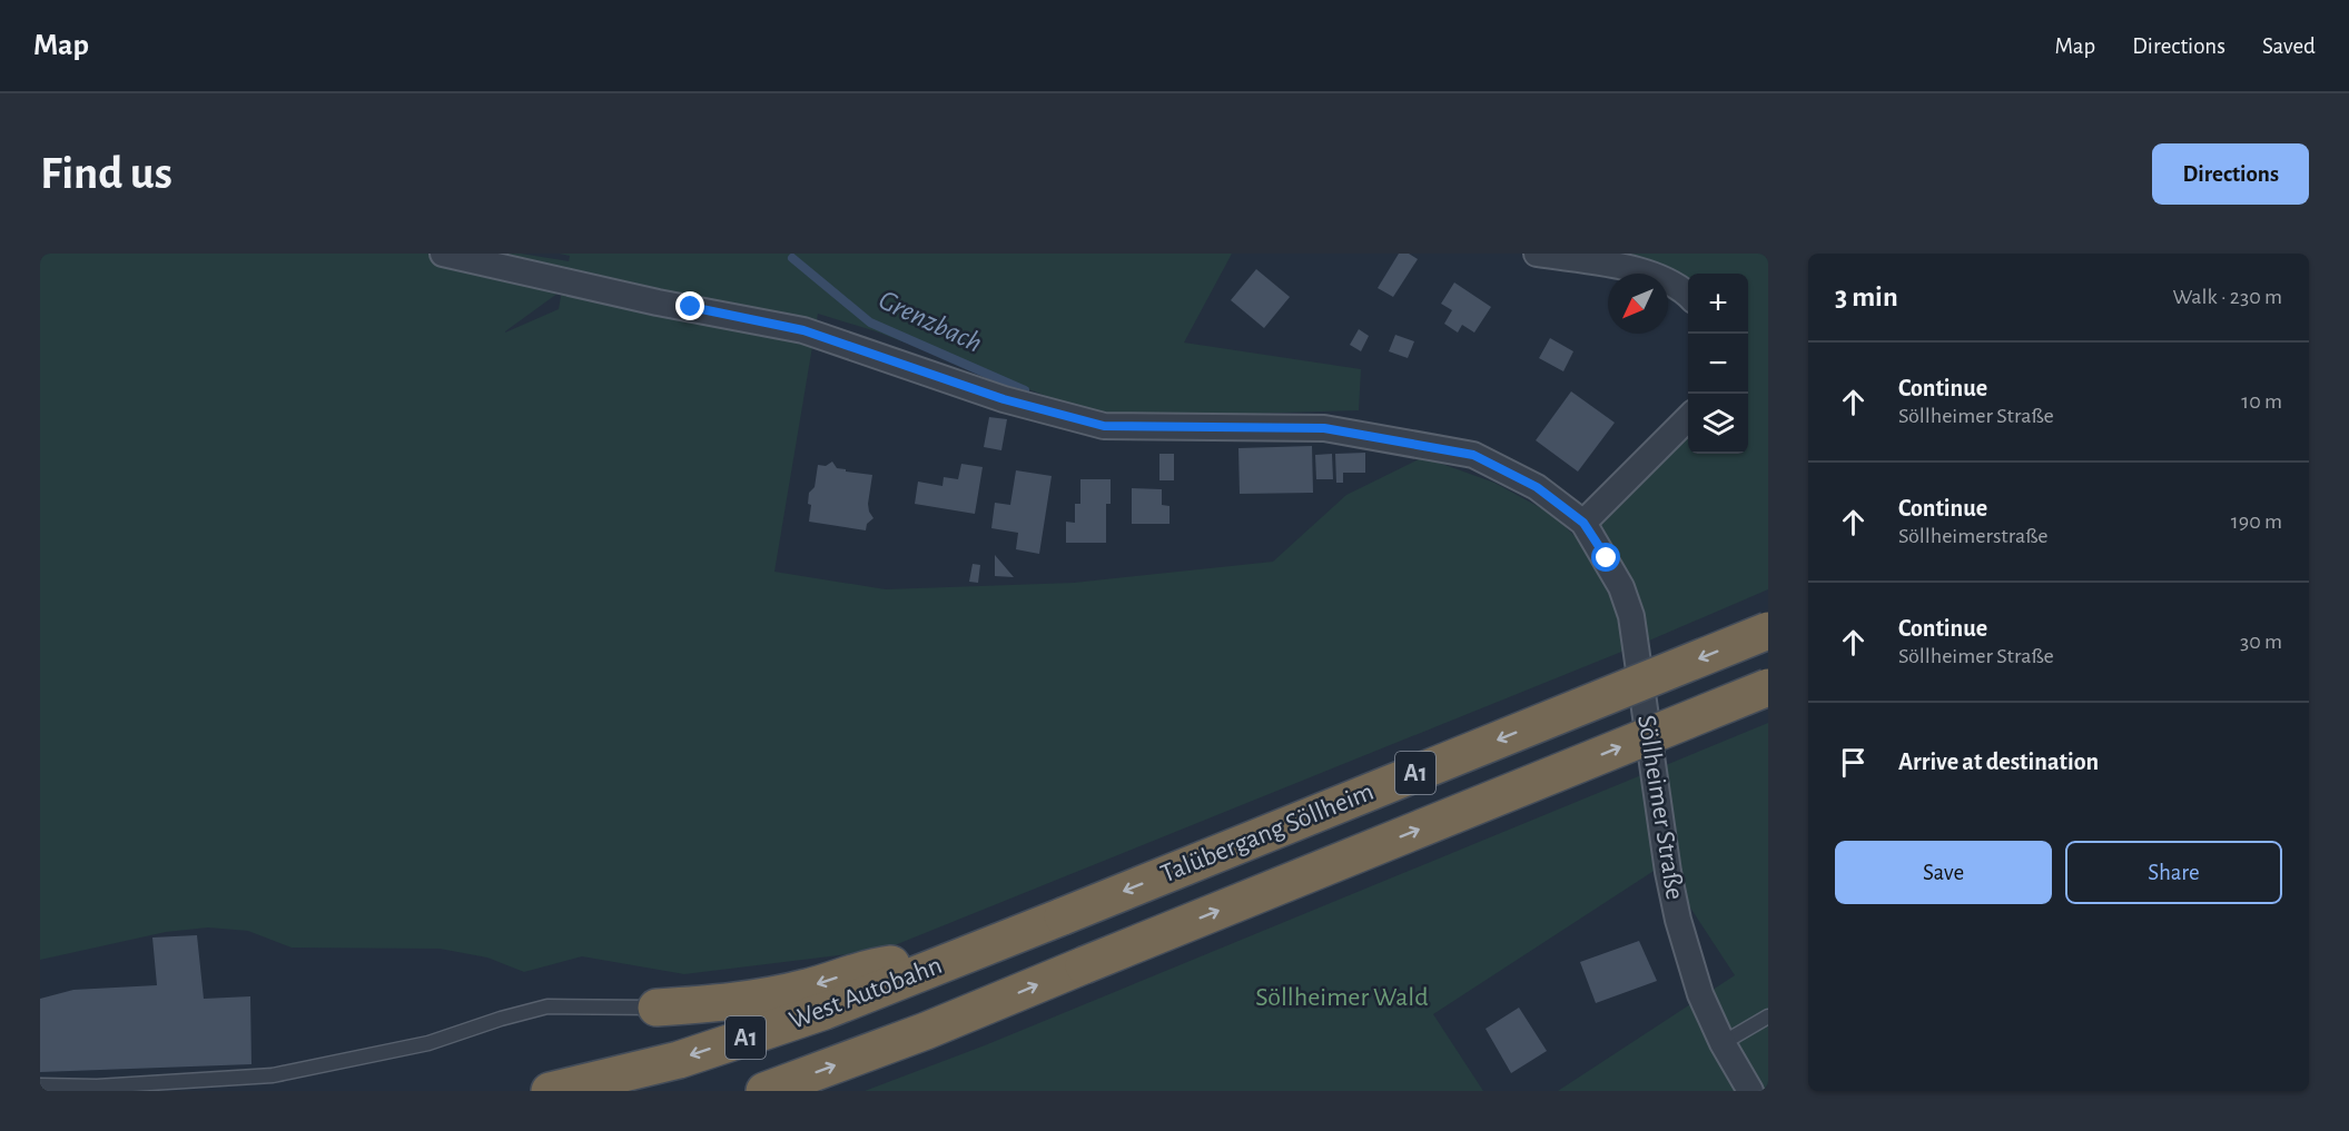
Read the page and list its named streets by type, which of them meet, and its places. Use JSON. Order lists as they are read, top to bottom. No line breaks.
{"streets":{"highway":["A1","Talübergang Söllheim","West Autobahn"],"street":["Söllheimer Straße"]},"crossings":[["Talübergang Söllheim","West Autobahn"]],"water":["Grenzbach"],"parks":["Söllheimer Wald"],"north":"bottom left","page":{"header":"Map","nav":["Map","Directions","Saved"],"buttons":["Directions",["Save","Share"]],"title":"Find us","heading":["3 min","Walk · 230 m"],"map_buttons":["+","−"],"list":[["Continue","Söllheimer Straße","10 m"],["Continue","Söllheimerstraße","190 m"],["Continue","Söllheimer Straße","30 m"],"Arrive at destination"]}}
